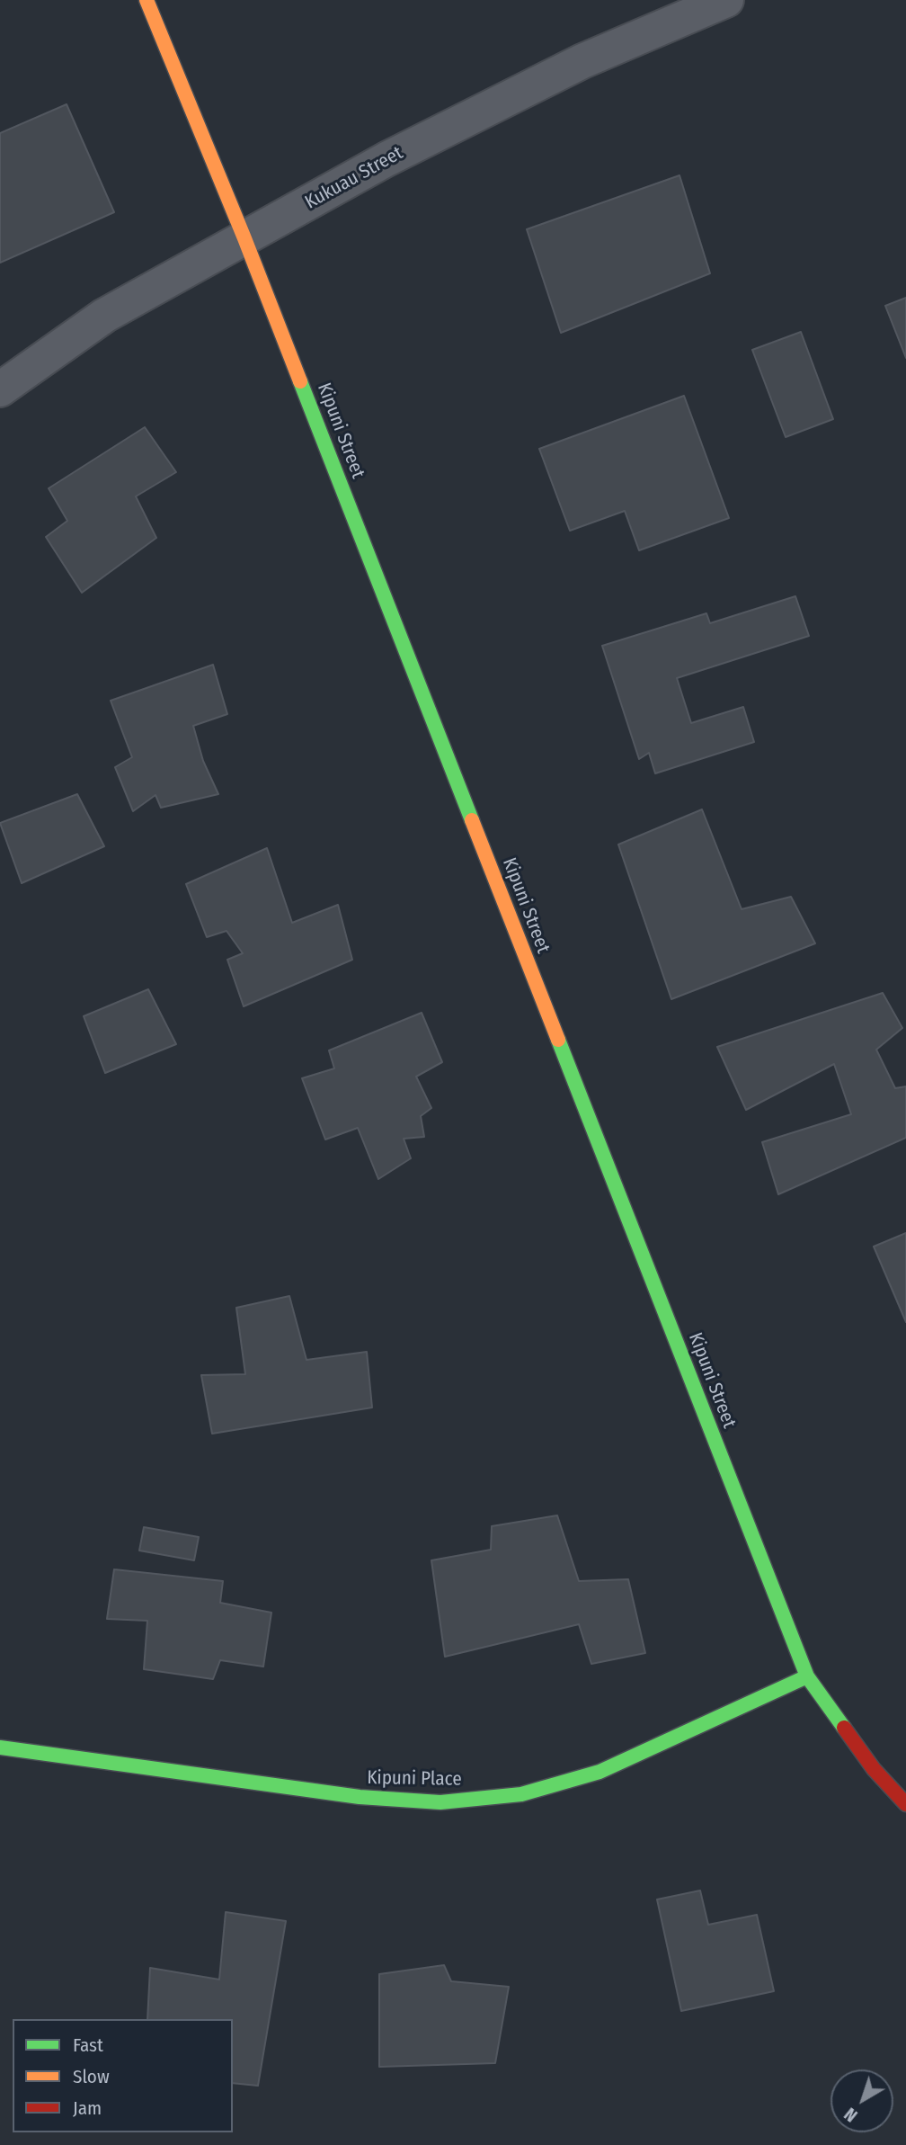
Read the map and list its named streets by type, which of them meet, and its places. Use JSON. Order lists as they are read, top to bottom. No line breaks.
{"streets":{"street":["Kukuau Street","Kipuni Street","Kipuni Place"]},"crossings":[["Kukuau Street","Kipuni Street"],["Kipuni Street","Kipuni Place"]],"legend":["Fast","Slow","Jam"],"north":"bottom left"}
